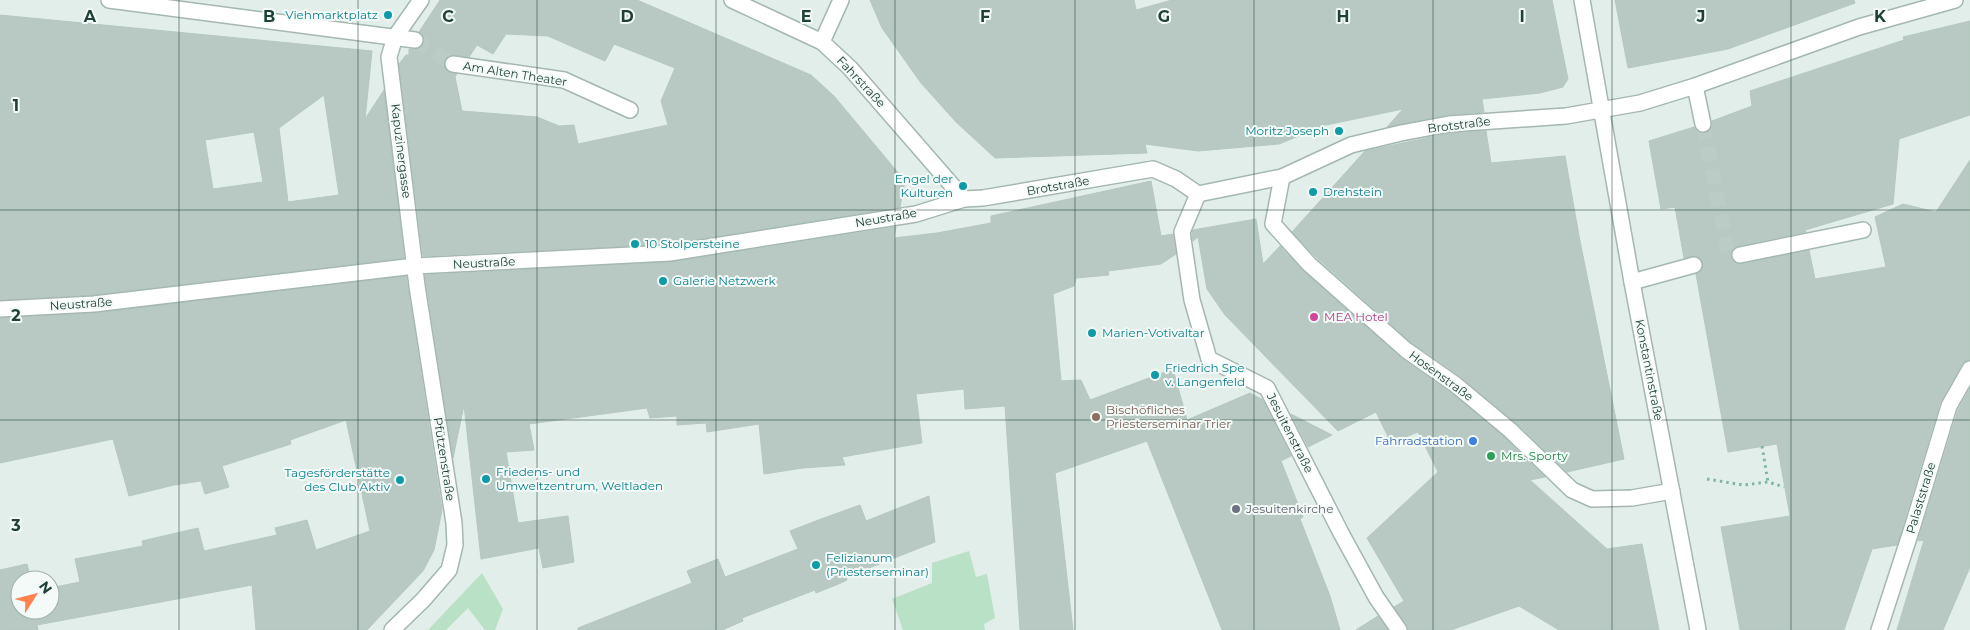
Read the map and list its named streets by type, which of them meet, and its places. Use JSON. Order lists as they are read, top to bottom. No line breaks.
{"streets":{"street":["Am Alten Theater","Fahrstraße","Brotstraße","Kapuzinergasse","Neustraße","Konstantinstraße","Hosenstraße","Jesuitenstraße","Pfützenstraße","Palaststraße"]},"crossings":[["Fahrstraße","Brotstraße"],["Fahrstraße","Neustraße"],["Brotstraße","Neustraße"],["Brotstraße","Konstantinstraße"],["Brotstraße","Hosenstraße"],["Brotstraße","Jesuitenstraße"],["Kapuzinergasse","Neustraße"],["Kapuzinergasse","Pfützenstraße"],["Neustraße","Pfützenstraße"],["Konstantinstraße","Hosenstraße"]],"places":["Viehmarktplatz","Moritz Joseph","Engel der Kulturen","Drehstein","10 Stolpersteine","Galerie Netzwerk","MEA Hotel","Marien-Votivaltar","Friedrich Spe v. Langenfeld","Bischöfliches Priesterseminar Trier","Fahrradstation","Mrs. Sporty","Friedens- und Umweltzentrum, Weltladen","Tagesförderstätte des Club Aktiv","Jesuitenkirche","Felizianum (Priesterseminar)"],"north":"top right","grid":{"columns":["A","B","C","D","E","F","G","H","I","J","K"],"rows":["1","2","3"]}}
